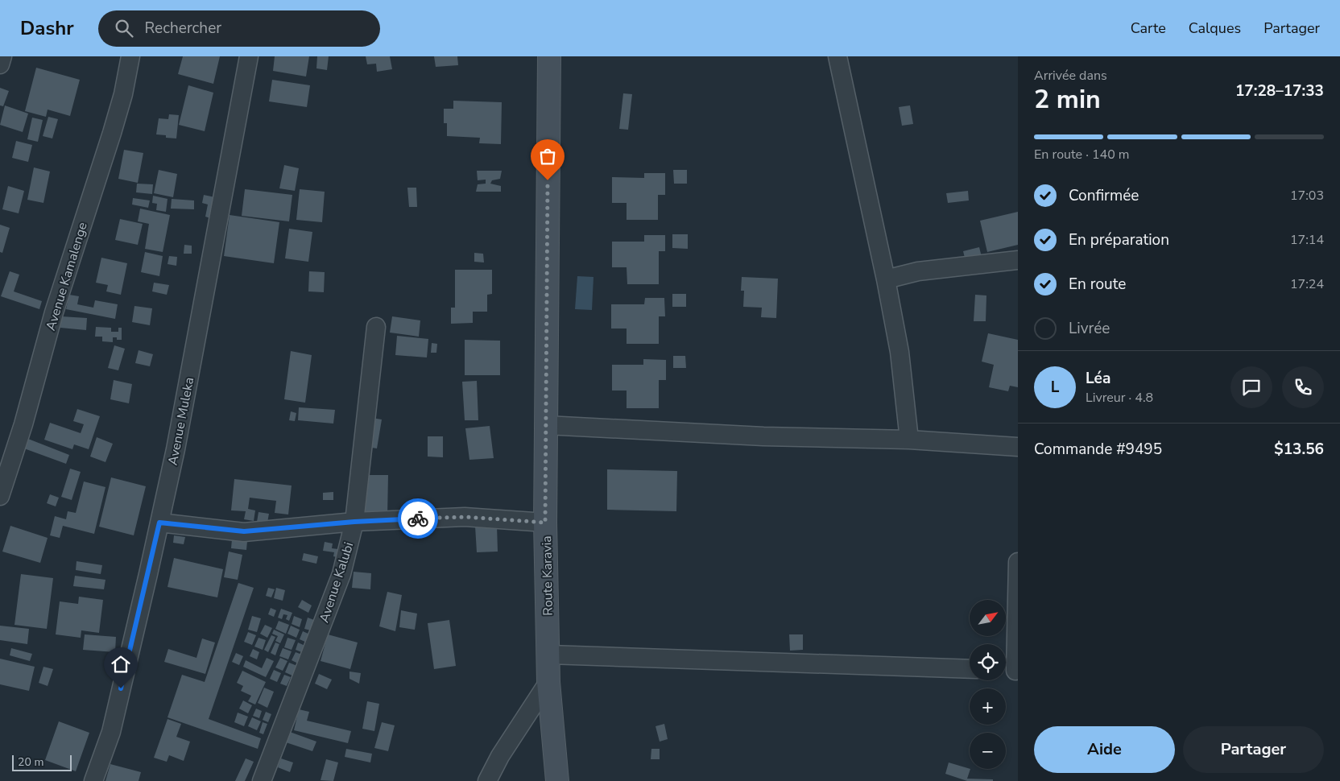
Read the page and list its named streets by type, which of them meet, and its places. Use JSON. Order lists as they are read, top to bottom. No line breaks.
{"streets":{"street":["Avenue Kamalenge","Avenue Muleka","Route Karavia","Avenue Kalubi"]},"scale_bar":"20 m","north":"top right","page":{"header":"Dashr","search":"Rechercher","nav":["Carte","Calques","Partager"],"heading":["2 min","Arrivée dans","17:28–17:33"],"panel":["Léa","Livreur · 4.8","Commande #9495","$13.56"],"bar":"En route · 140 m","list":[["Confirmée","17:03"],["En préparation","17:14"],["En route","17:24"],"Livrée"],"round":"L","map_buttons":["+","−"],"buttons":["Aide","Partager"],"scale":"20 m"}}
